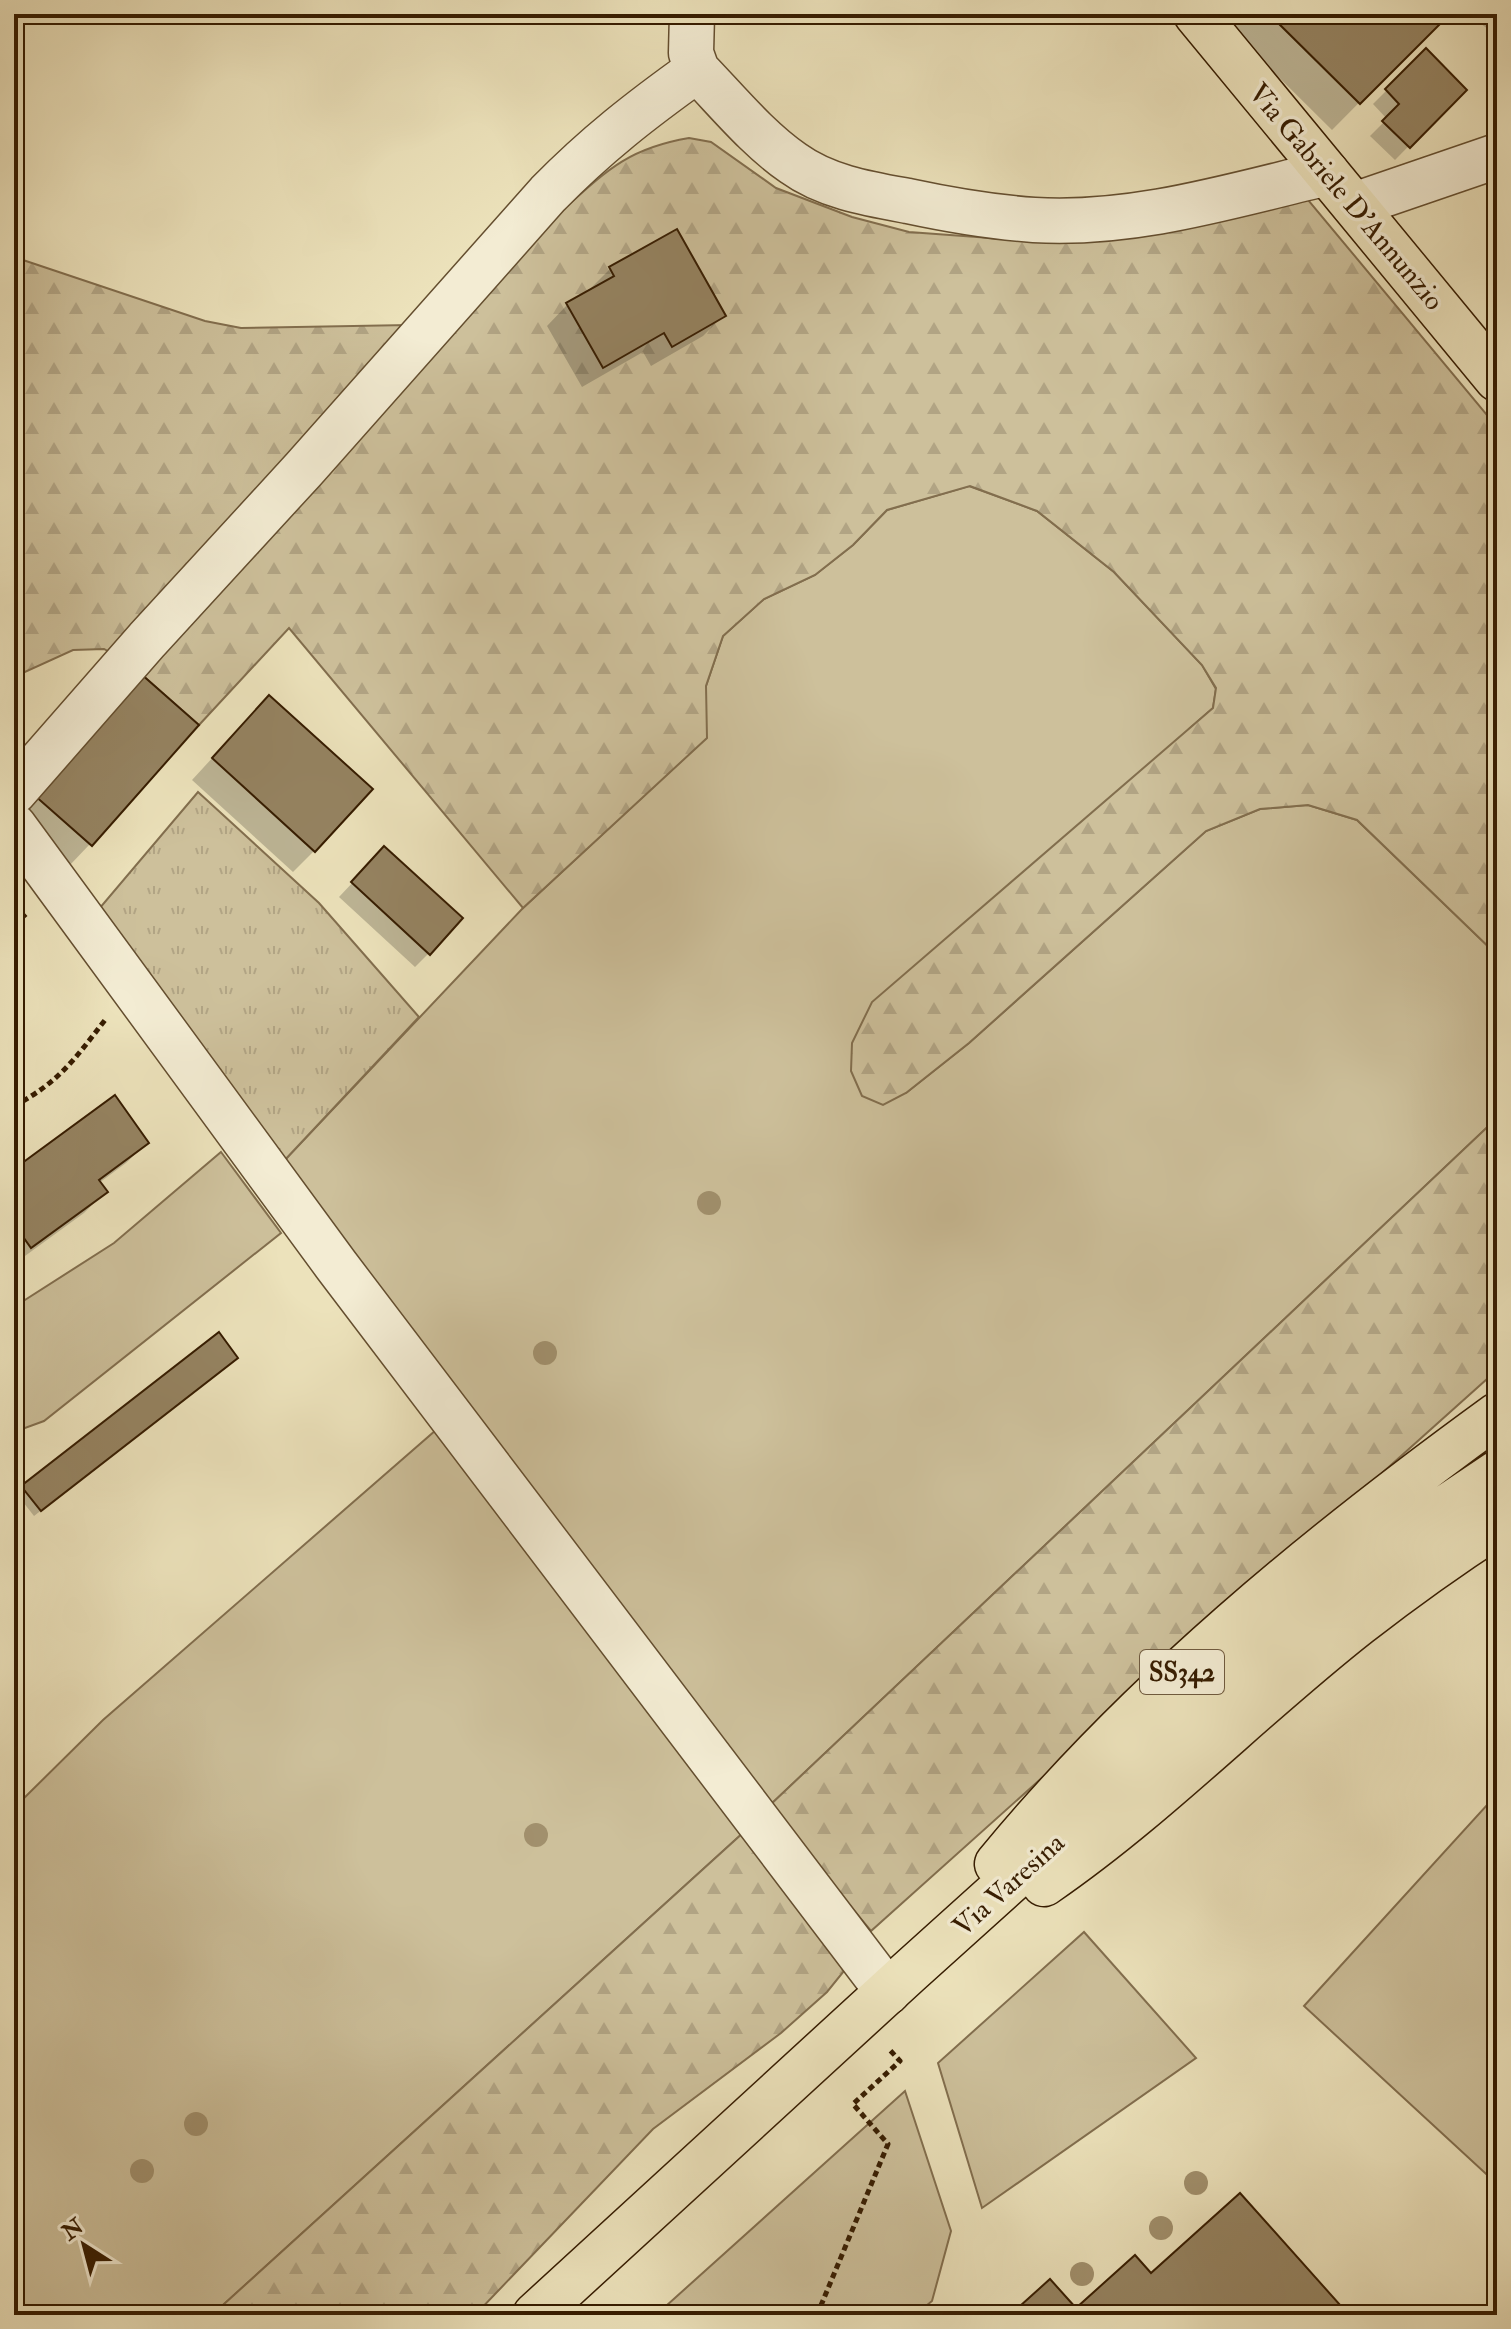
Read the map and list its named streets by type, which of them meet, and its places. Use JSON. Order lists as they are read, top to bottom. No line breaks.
{"streets":{"main road":["Via Gabriele D'Annunzio","SS342","Via Varesina"]},"crossings":[["SS342","Via Varesina"]],"north":"top left"}
